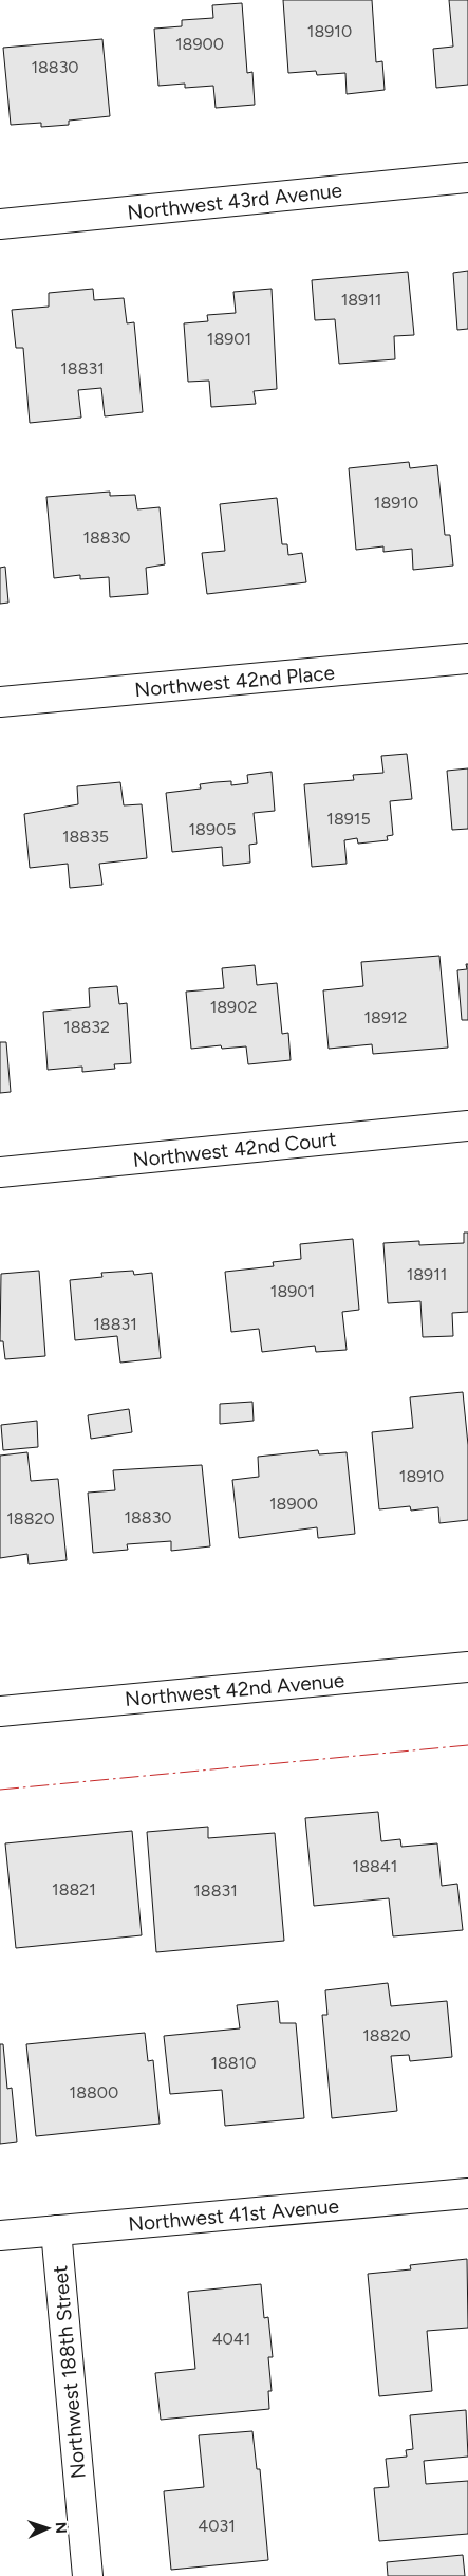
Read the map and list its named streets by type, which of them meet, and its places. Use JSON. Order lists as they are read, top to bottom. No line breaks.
{"streets":{"street":["Northwest 43rd Avenue","Northwest 42nd Place","Northwest 42nd Court","Northwest 42nd Avenue","Northwest 41st Avenue","Northwest 188th Street"]},"crossings":[["Northwest 41st Avenue","Northwest 188th Street"]],"house_numbers":["18910","18900","18830","18911","18901","18831","18910","18830","18915","18905","18835","18902","18912","18832","18911","18901","18831","18910","18900","18830","18820","18841","18821","18831","18820","18810","18800","4041","4031"],"north":"right"}
